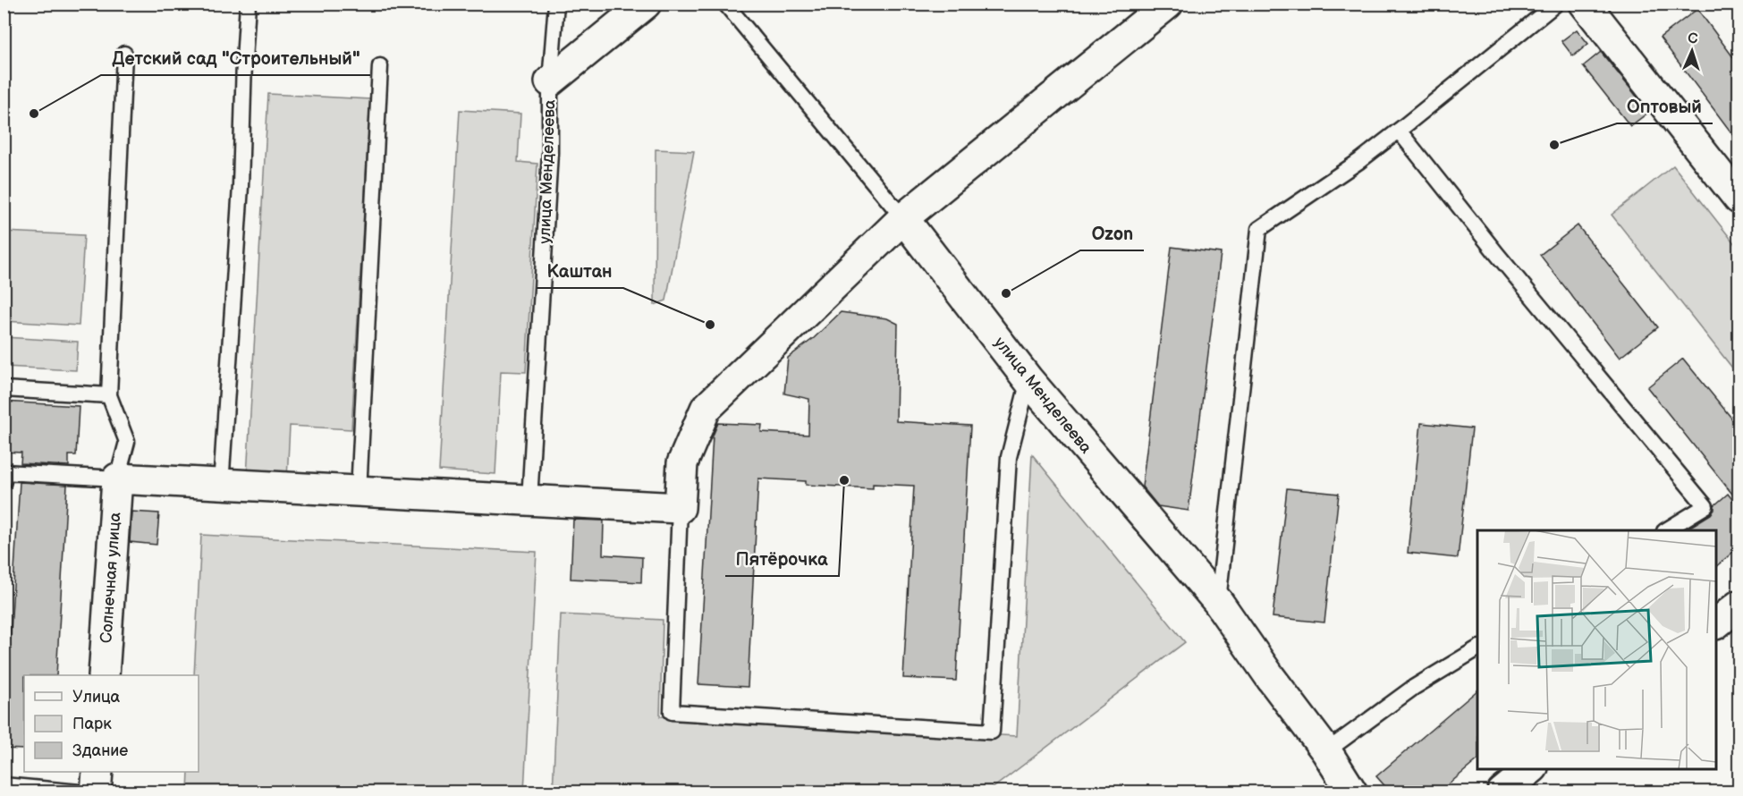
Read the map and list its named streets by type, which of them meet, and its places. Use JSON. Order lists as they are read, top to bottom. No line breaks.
{"streets":{"street":["улица Менделеева","Солнечная улица"]},"places":["Детский сад \"Строительный\"","Оптовый","Ozon","Каштан","Пятёрочка"],"legend":["Улица","Парк","Здание"],"north":"top"}
